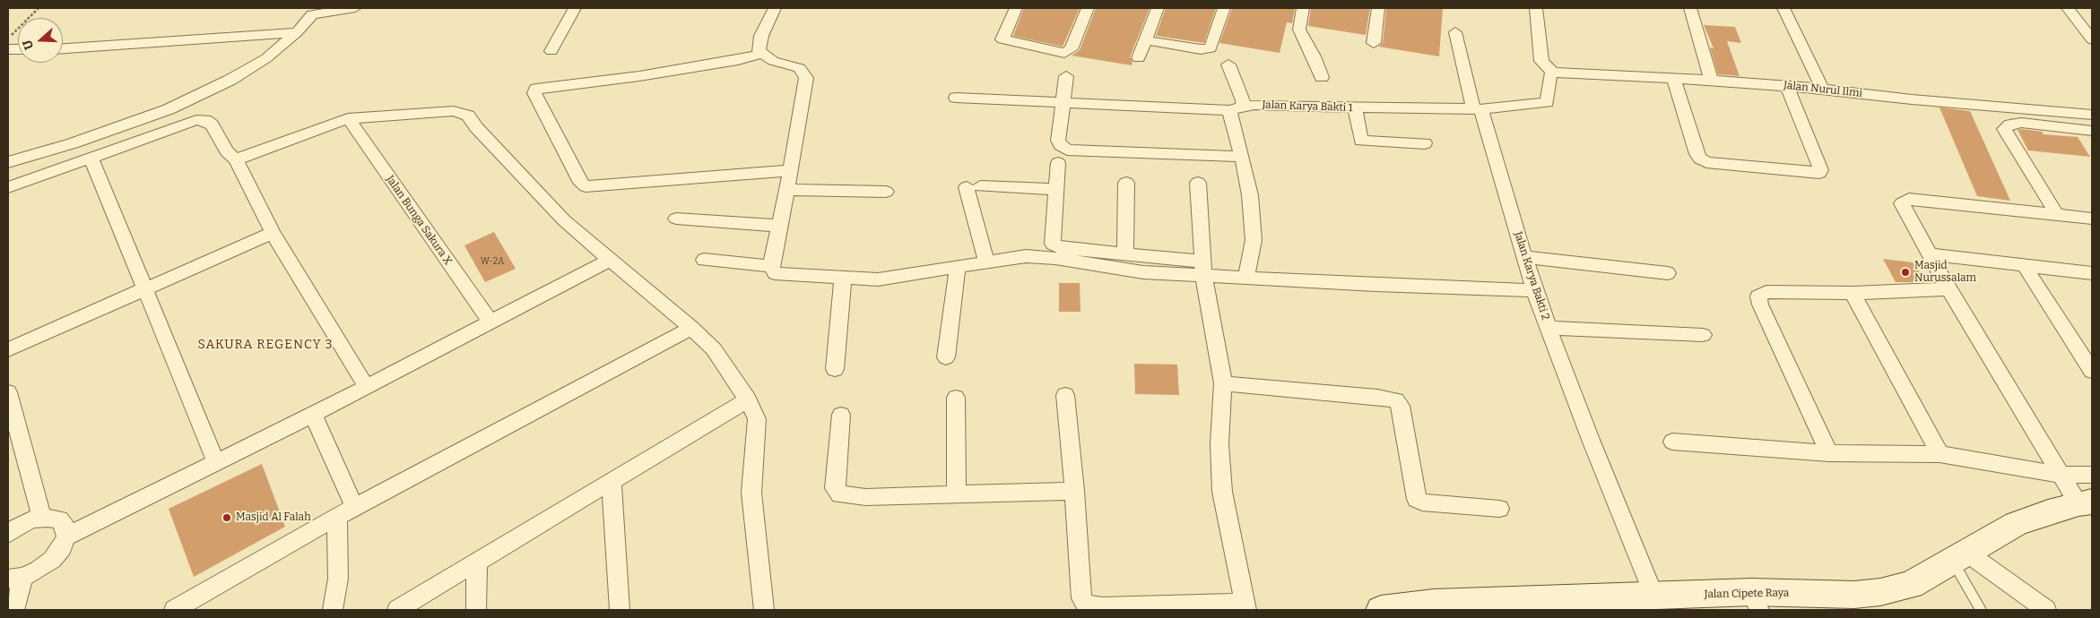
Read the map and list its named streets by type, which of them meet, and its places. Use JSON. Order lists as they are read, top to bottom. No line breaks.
{"streets":{"main road":["Jalan Cipete Raya"],"street":["Jalan Nurul Ilmi","Jalan Karya Bakti 1","Jalan Bunga Sakura X","Jalan Karya Bakti 2"]},"crossings":[["Jalan Nurul Ilmi","Jalan Karya Bakti 1"],["Jalan Karya Bakti 1","Jalan Karya Bakti 2"],["Jalan Karya Bakti 2","Jalan Cipete Raya"]],"districts":["SAKURA REGENCY 3"],"places":["Masjid Nurussalam","Masjid Al Falah"],"house_numbers":["W-2A"],"north":"left"}
